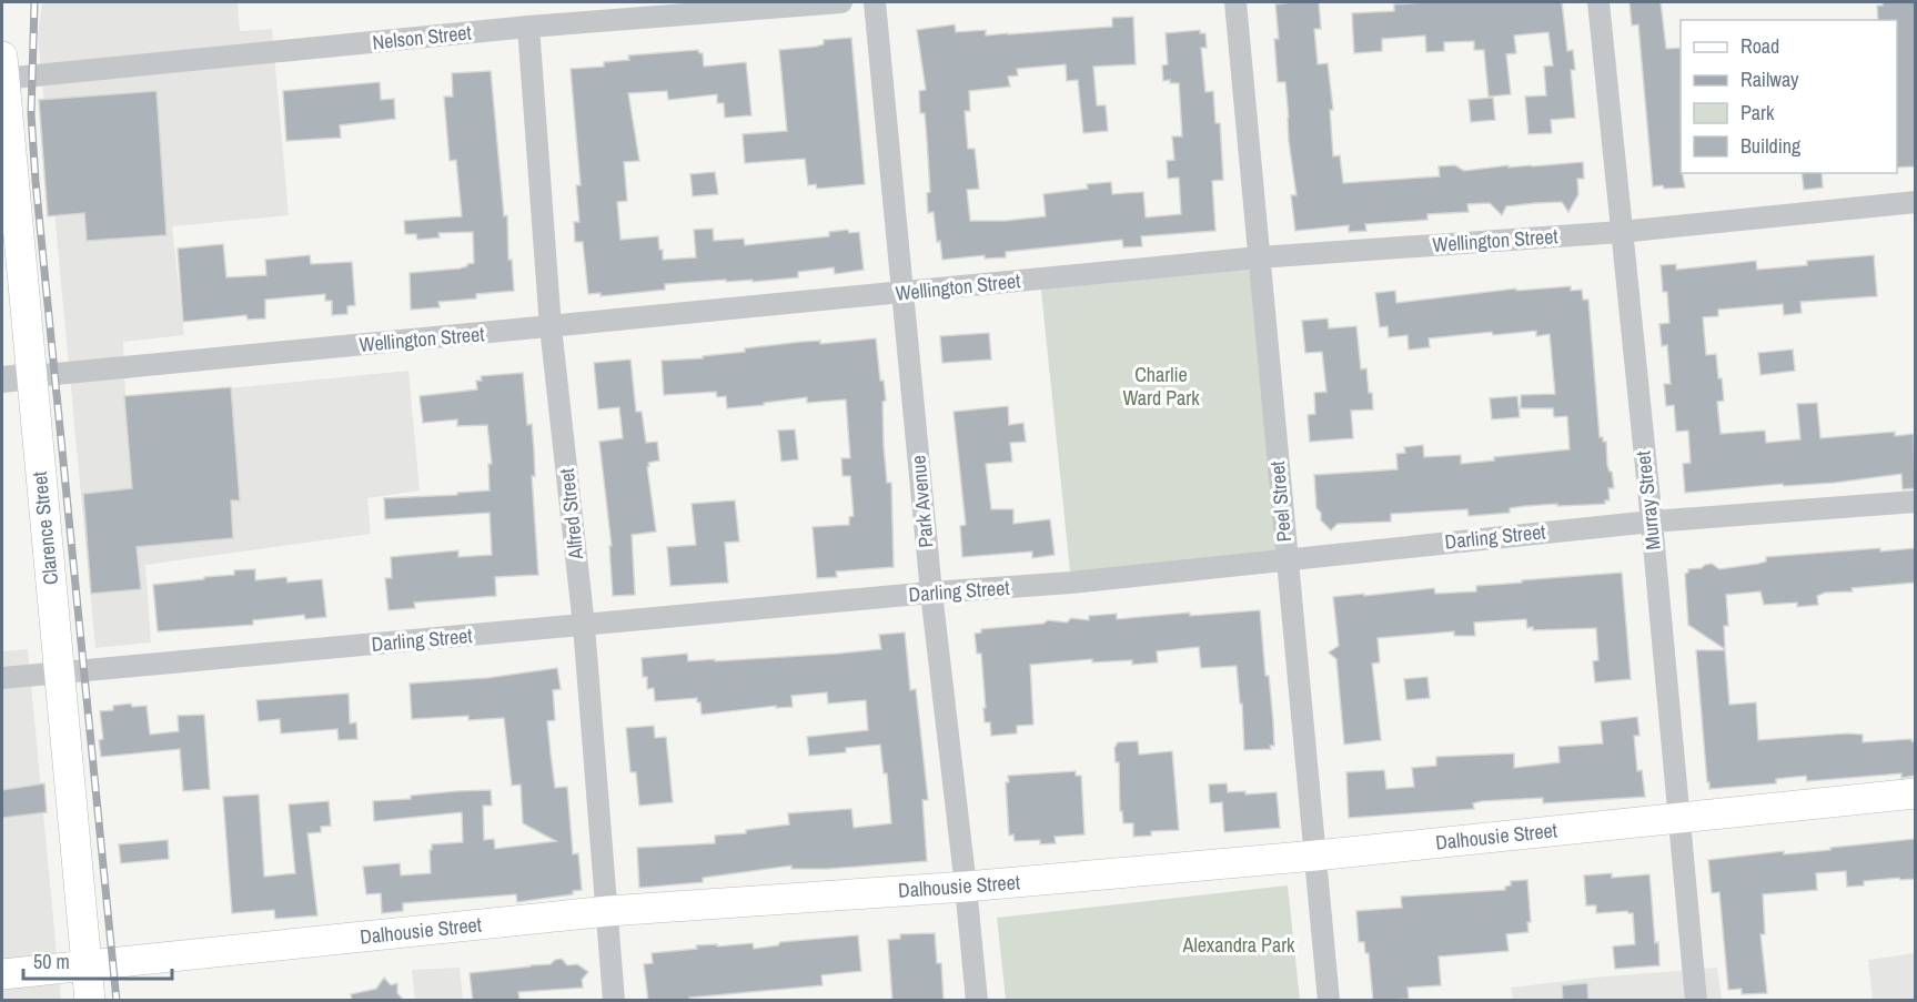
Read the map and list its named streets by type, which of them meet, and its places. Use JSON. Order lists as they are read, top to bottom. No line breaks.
{"streets":{"main road":["Clarence Street","Dalhousie Street"],"street":["Nelson Street","Wellington Street","Murray Street","Park Avenue","Peel Street","Alfred Street","Darling Street"]},"crossings":[["Nelson Street","Alfred Street"],["Nelson Street","Clarence Street"],["Wellington Street","Murray Street"],["Wellington Street","Park Avenue"],["Wellington Street","Peel Street"],["Wellington Street","Alfred Street"],["Wellington Street","Clarence Street"],["Murray Street","Darling Street"],["Murray Street","Dalhousie Street"],["Park Avenue","Darling Street"],["Park Avenue","Dalhousie Street"],["Peel Street","Darling Street"],["Peel Street","Dalhousie Street"],["Alfred Street","Darling Street"],["Alfred Street","Dalhousie Street"],["Clarence Street","Darling Street"],["Clarence Street","Dalhousie Street"]],"parks":["Charlie Ward Park","Alexandra Park"],"legend":["Road","Railway","Park","Building"],"scale_bar":"50 m"}
